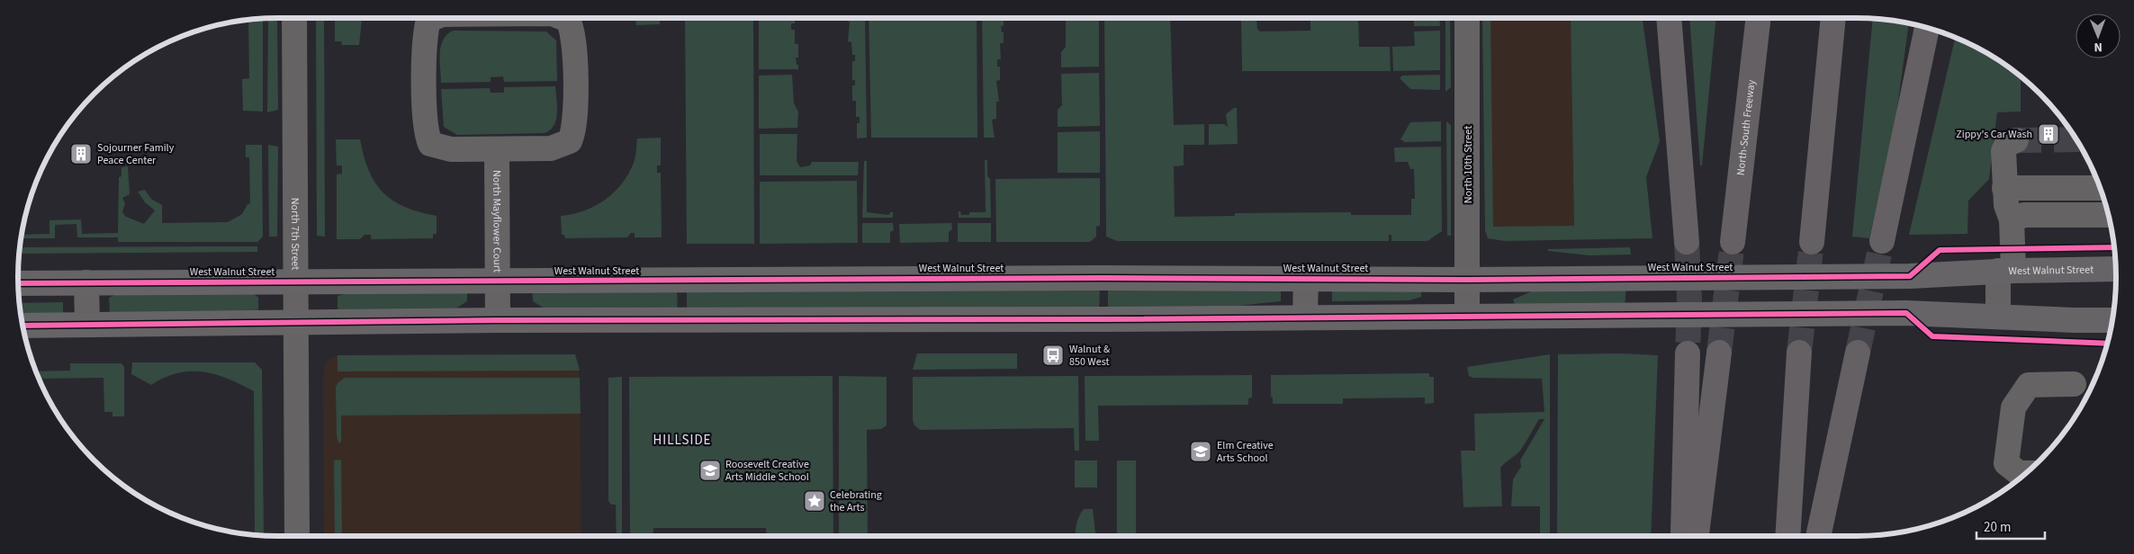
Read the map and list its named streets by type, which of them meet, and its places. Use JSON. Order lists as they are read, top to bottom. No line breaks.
{"streets":{"highway":["North-South Freeway"],"main road":["West Walnut Street"],"street":["North 10th Street","North Mayflower Court","North 7th Street"]},"crossings":[["North 10th Street","West Walnut Street"],["North Mayflower Court","West Walnut Street"],["North 7th Street","West Walnut Street"]],"districts":["HILLSIDE"],"places":{"building":["Zippy's Car Wash","Sojourner Family Peace Center"],"bus stop":["Walnut & 850 West"],"school or university":["Elm Creative Arts School","Roosevelt Creative Arts Middle School"],"place":["Celebrating the Arts"]},"scale_bar":"20 m","north":"bottom"}
